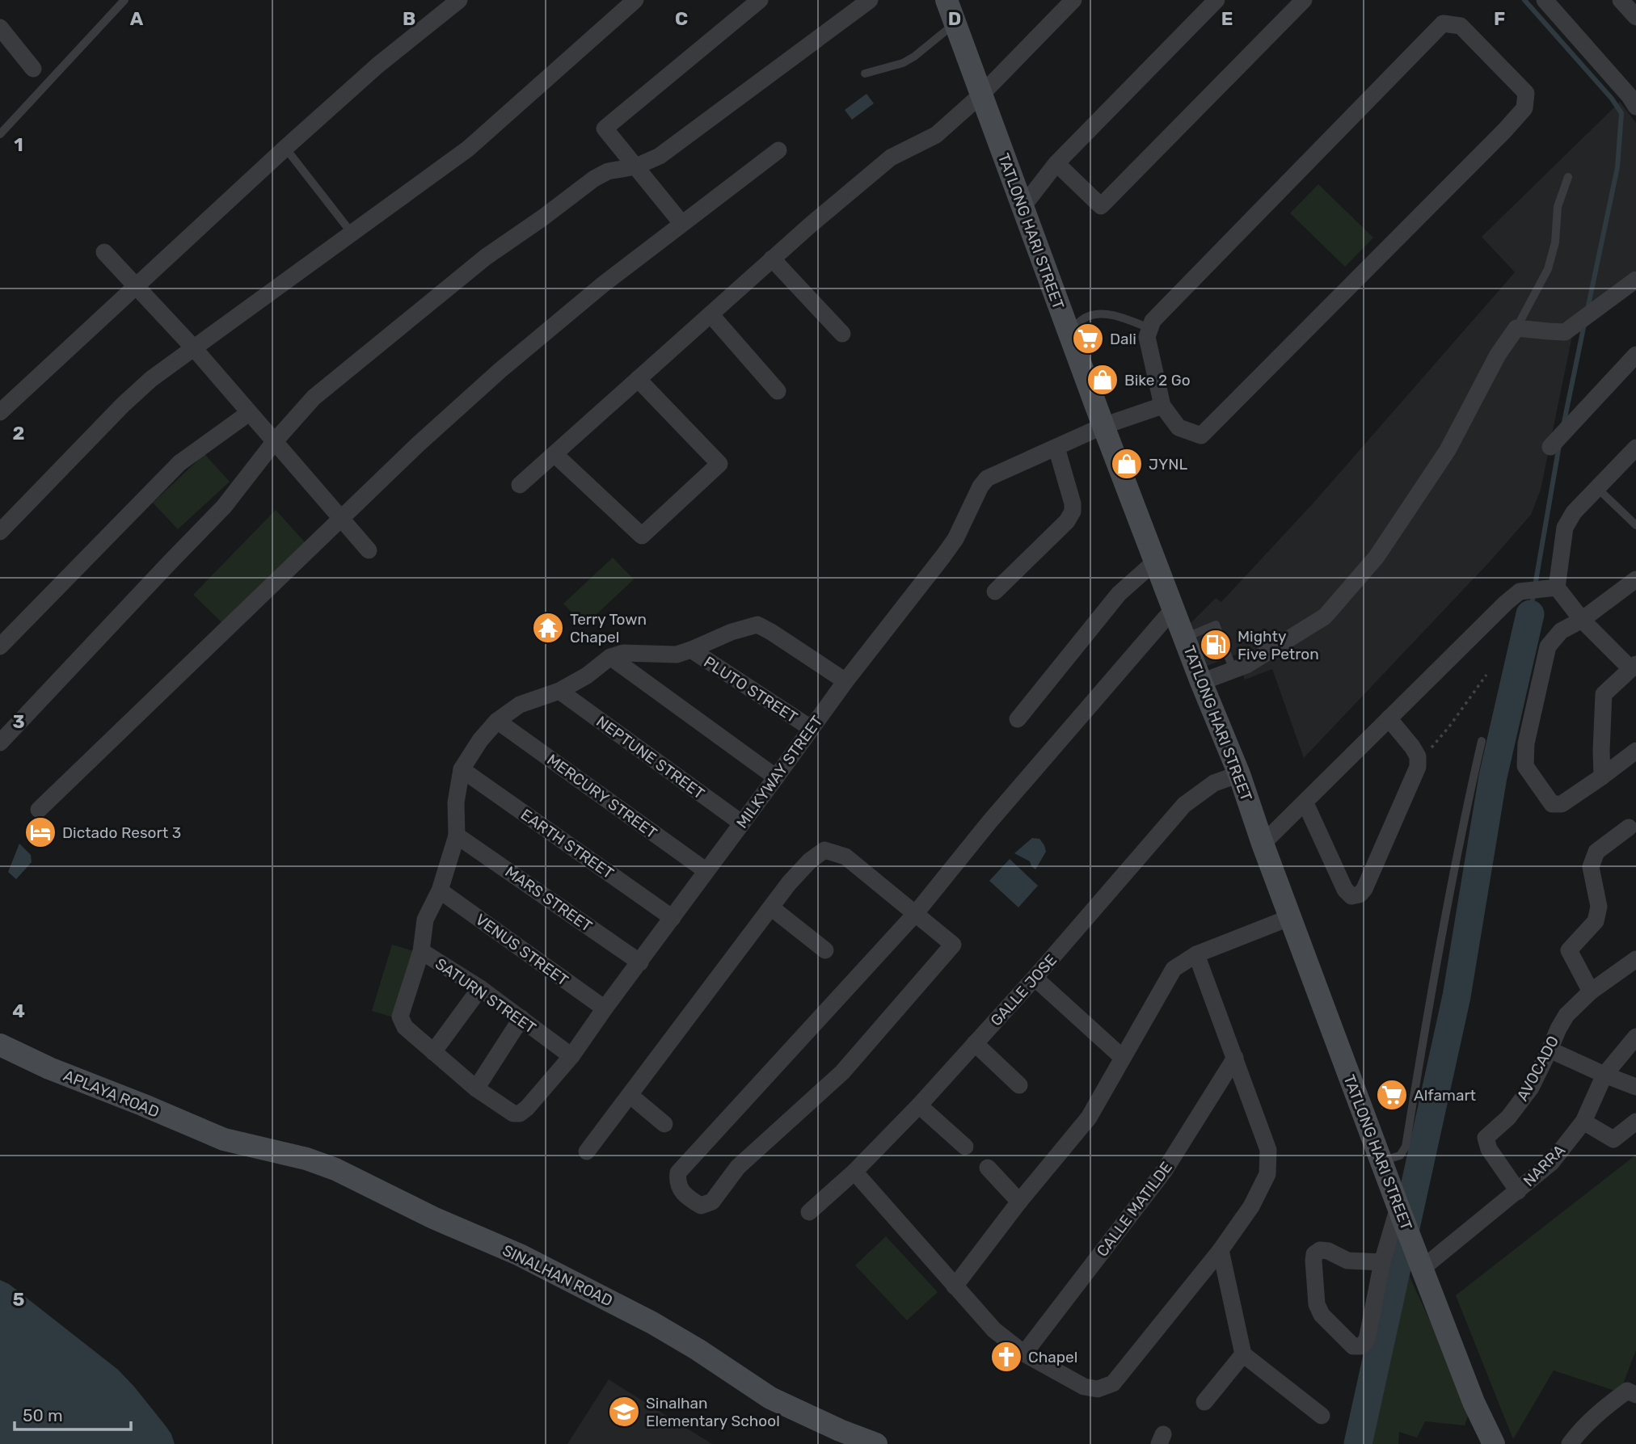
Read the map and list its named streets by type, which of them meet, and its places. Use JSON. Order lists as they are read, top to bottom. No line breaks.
{"streets":{"street":["TATLONG HARI STREET","PLUTO STREET","NEPTUNE STREET","MILKYWAY STREET","MERCURY STREET","EARTH STREET","MARS STREET","VENUS STREET","GALLE JOSE","SATURN STREET","AVOCADO","APLAYA ROAD","NARRA","CALLE MATILDE","SINALHAN ROAD"]},"crossings":[["TATLONG HARI STREET","MILKYWAY STREET"],["TATLONG HARI STREET","GALLE JOSE"],["TATLONG HARI STREET","NARRA"],["PLUTO STREET","MILKYWAY STREET"],["PLUTO STREET","SATURN STREET"],["NEPTUNE STREET","MILKYWAY STREET"],["NEPTUNE STREET","SATURN STREET"],["MILKYWAY STREET","MERCURY STREET"],["MILKYWAY STREET","EARTH STREET"],["MILKYWAY STREET","MARS STREET"],["MILKYWAY STREET","VENUS STREET"],["MILKYWAY STREET","SATURN STREET"],["MERCURY STREET","SATURN STREET"],["EARTH STREET","SATURN STREET"],["MARS STREET","SATURN STREET"],["VENUS STREET","SATURN STREET"],["AVOCADO","NARRA"],["APLAYA ROAD","SINALHAN ROAD"]],"places":{"supermarket":["Dali","Alfamart"],"shop":["Bike 2 Go","JYNL"],"temple":["Terry Town Chapel"],"fuel station":["Mighty Five Petron"],"hotel":["Dictado Resort 3"],"church":["Chapel"],"school or university":["Sinalhan Elementary School"]},"scale_bar":"50 m","grid":{"columns":["A","B","C","D","E","F"],"rows":["1","2","3","4","5"]}}
